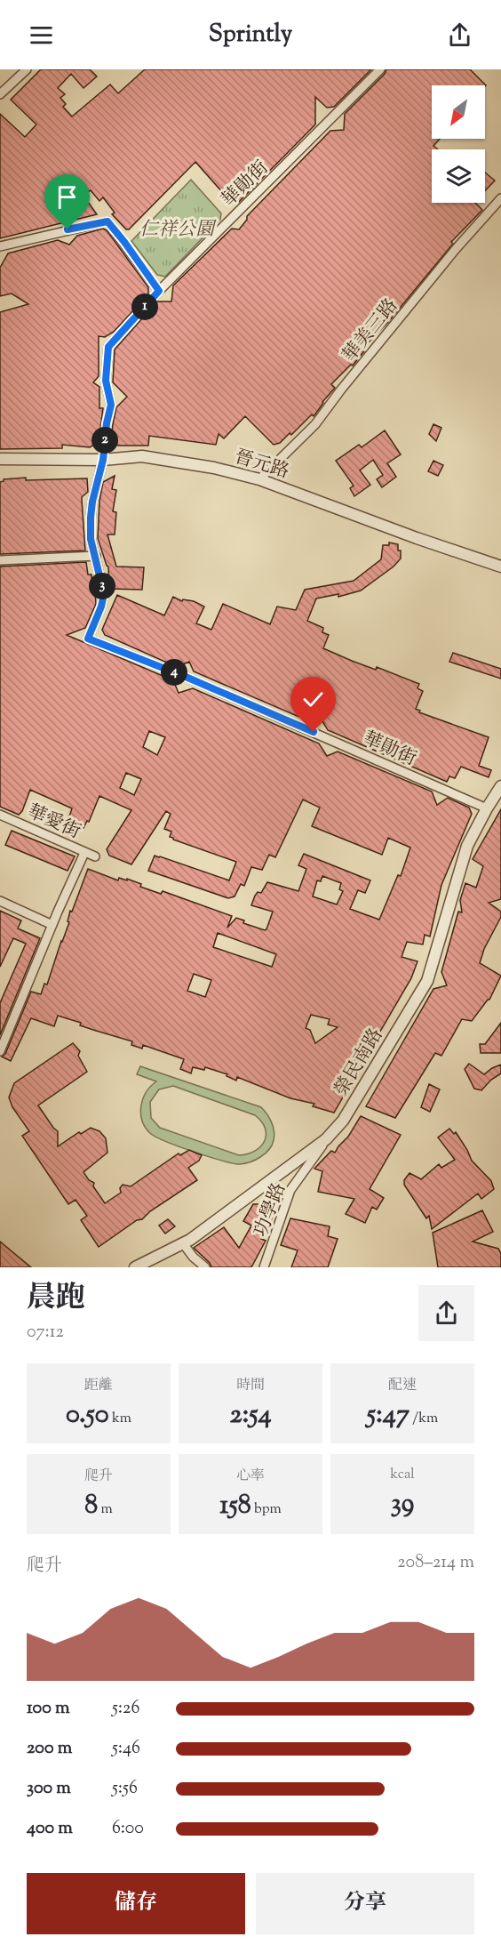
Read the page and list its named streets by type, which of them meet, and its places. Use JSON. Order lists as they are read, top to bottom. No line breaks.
{"streets":{"street":["華勛街","華美三路","晉元路","華愛街","榮民南路","功學路"]},"crossings":[["華勛街","晉元路"],["華勛街","榮民南路"],["華美三路","晉元路"],["榮民南路","功學路"]],"parks":["仁祥公園"],"north":"bottom left","page":{"header":"Sprintly","pins":["1","2","3","4"],"heading":["晨跑","07:12"],"stats":[["距離","0.50 km"],["時間","2:54"],["配速","5:47 /km"],["爬升","8 m"],["心率","158 bpm"],["kcal","39"]],"chart":["爬升","208–214 m"],"list":[{"name":"100 m","note":"5:26"},{"name":"200 m","note":"5:46"},{"name":"300 m","note":"5:56"},{"name":"400 m","note":"6:00"}],"buttons":["儲存","分享"]}}
